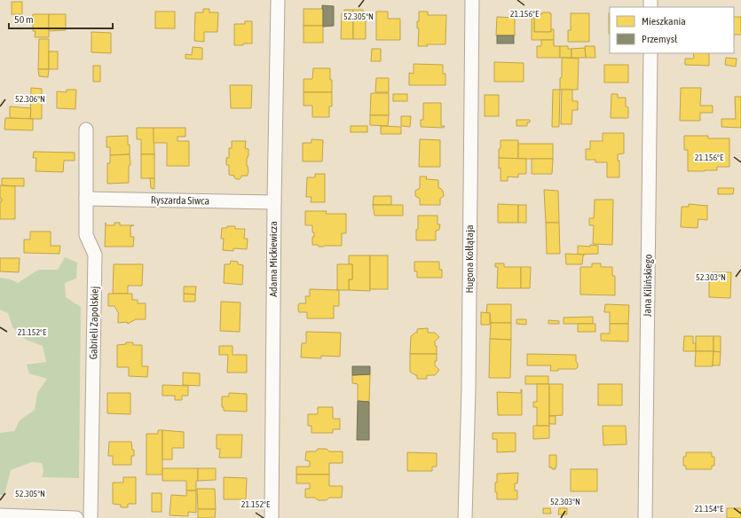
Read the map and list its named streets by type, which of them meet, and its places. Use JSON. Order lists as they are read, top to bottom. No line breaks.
{"streets":{"street":["Ryszarda Siwca","Adama Mickiewicza","Hugona Kołłątaja","Jana Kilińskiego","Gabrieli Zapolskiej"]},"crossings":[["Ryszarda Siwca","Adama Mickiewicza"],["Ryszarda Siwca","Gabrieli Zapolskiej"]],"legend":["Mieszkania","Przemysł"],"scale_bar":"50 m","coordinates":["21.156°E","52.305°N","52.306°N","52.303°N","21.152°E","21.154°E"]}
